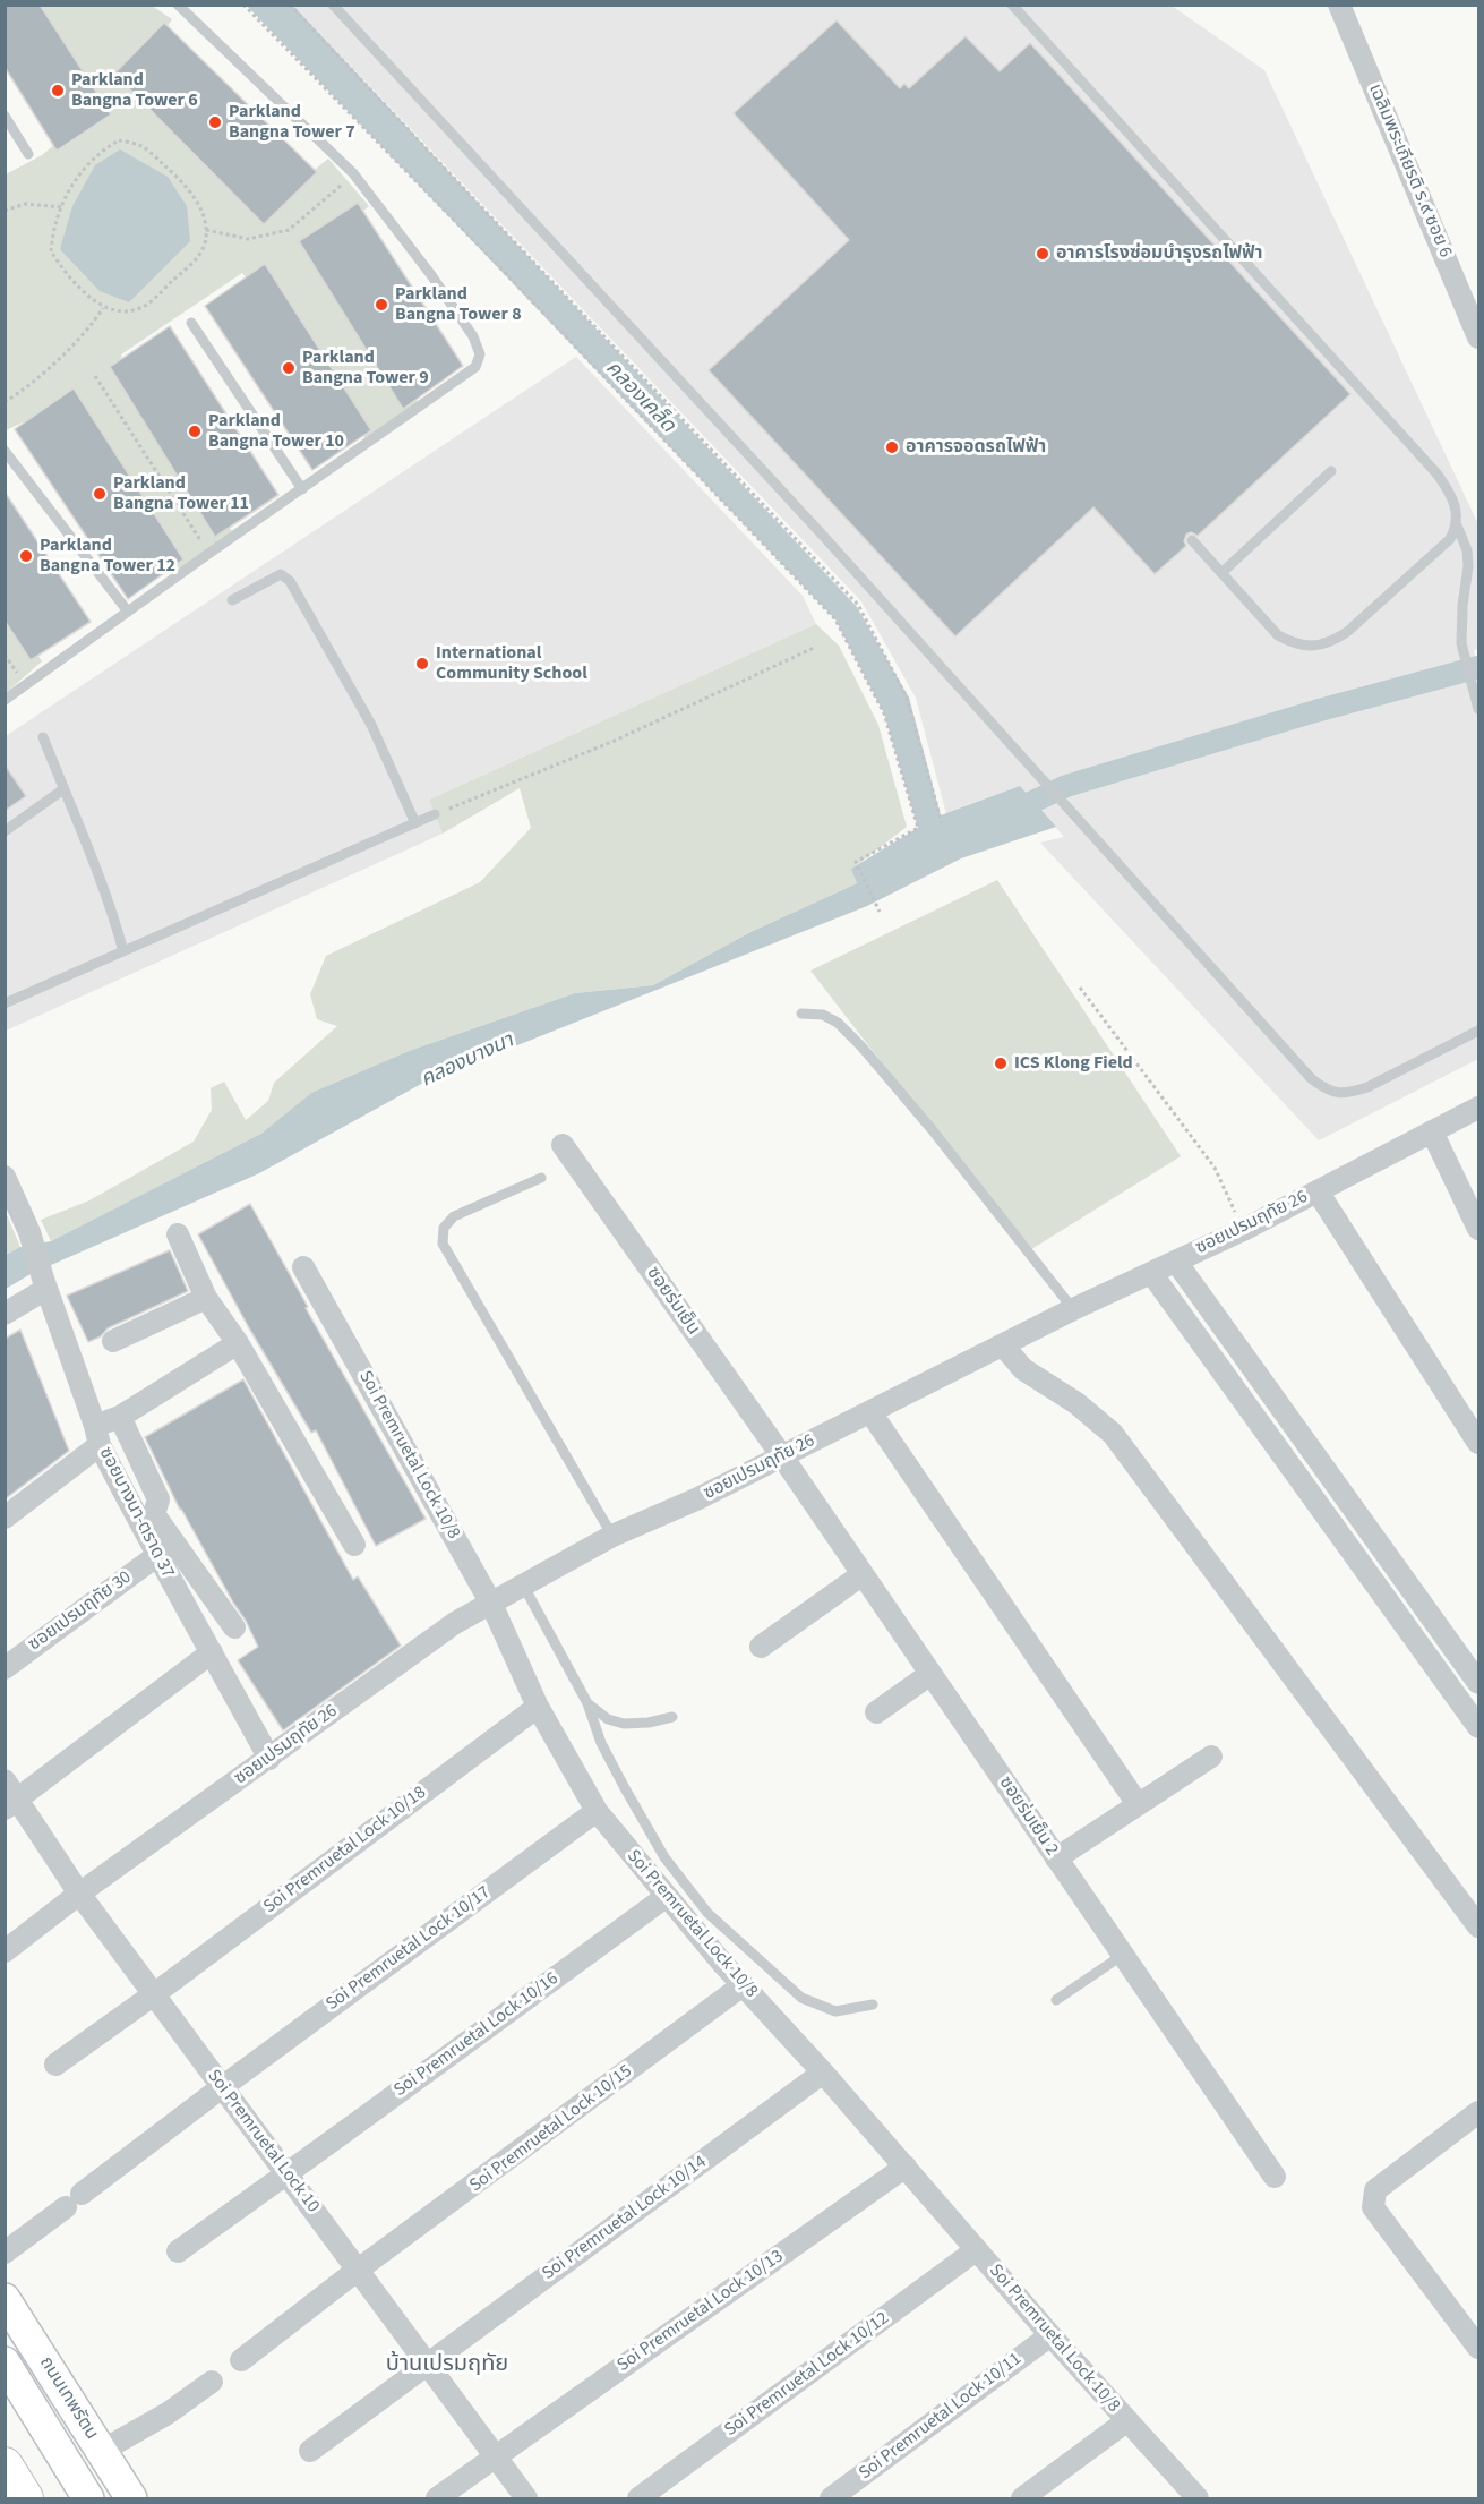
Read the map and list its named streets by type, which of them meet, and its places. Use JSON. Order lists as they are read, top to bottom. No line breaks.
{"streets":{"main road":["ถนนเทพรัตน"],"street":["เฉลิมพระเกียรติ ร.๙ ซอย 6","ซอยเปรมฤทัย 26","ซอยร่มเย็น","Soi Premruetal Lock 10/8","ซอยบางนา-ตราด 37","ซอยเปรมฤทัย 30","ซอยร่มเย็น 2","Soi Premruetal Lock 10/18","Soi Premruetal Lock 10/17","Soi Premruetal Lock 10/16","Soi Premruetal Lock 10/15","Soi Premruetal Lock 10","Soi Premruetal Lock 10/14","Soi Premruetal Lock 10/13","Soi Premruetal Lock 10/12","Soi Premruetal Lock 10/11"]},"crossings":[["ซอยเปรมฤทัย 26","ซอยร่มเย็น"],["ซอยเปรมฤทัย 26","Soi Premruetal Lock 10/8"],["ซอยเปรมฤทัย 26","ซอยบางนา-ตราด 37"],["ซอยเปรมฤทัย 26","ซอยร่มเย็น 2"],["ซอยเปรมฤทัย 26","Soi Premruetal Lock 10"],["ซอยร่มเย็น","ซอยร่มเย็น 2"],["Soi Premruetal Lock 10/8","Soi Premruetal Lock 10/18"],["Soi Premruetal Lock 10/8","Soi Premruetal Lock 10/17"],["Soi Premruetal Lock 10/8","Soi Premruetal Lock 10/16"],["Soi Premruetal Lock 10/8","Soi Premruetal Lock 10/15"],["Soi Premruetal Lock 10/8","Soi Premruetal Lock 10/14"],["Soi Premruetal Lock 10/8","Soi Premruetal Lock 10/13"],["Soi Premruetal Lock 10/8","Soi Premruetal Lock 10/12"],["Soi Premruetal Lock 10/8","Soi Premruetal Lock 10/11"],["ซอยบางนา-ตราด 37","ซอยเปรมฤทัย 30"],["Soi Premruetal Lock 10/18","Soi Premruetal Lock 10"],["Soi Premruetal Lock 10/17","Soi Premruetal Lock 10"],["Soi Premruetal Lock 10/16","Soi Premruetal Lock 10"],["Soi Premruetal Lock 10/15","Soi Premruetal Lock 10"],["Soi Premruetal Lock 10","Soi Premruetal Lock 10/14"],["Soi Premruetal Lock 10","Soi Premruetal Lock 10/13"]],"districts":["บ้านเปรมฤทัย"],"water":["คลองเคล็ด","คลองบางนา"],"places":["Parkland Bangna Tower 6","Parkland Bangna Tower 7","อาคารโรงซ่อมบำรุงรถไฟฟ้า","Parkland Bangna Tower 8","Parkland Bangna Tower 9","Parkland Bangna Tower 10","อาคารจอดรถไฟฟ้า","Parkland Bangna Tower 11","Parkland Bangna Tower 12","International Community School","ICS Klong Field"]}
